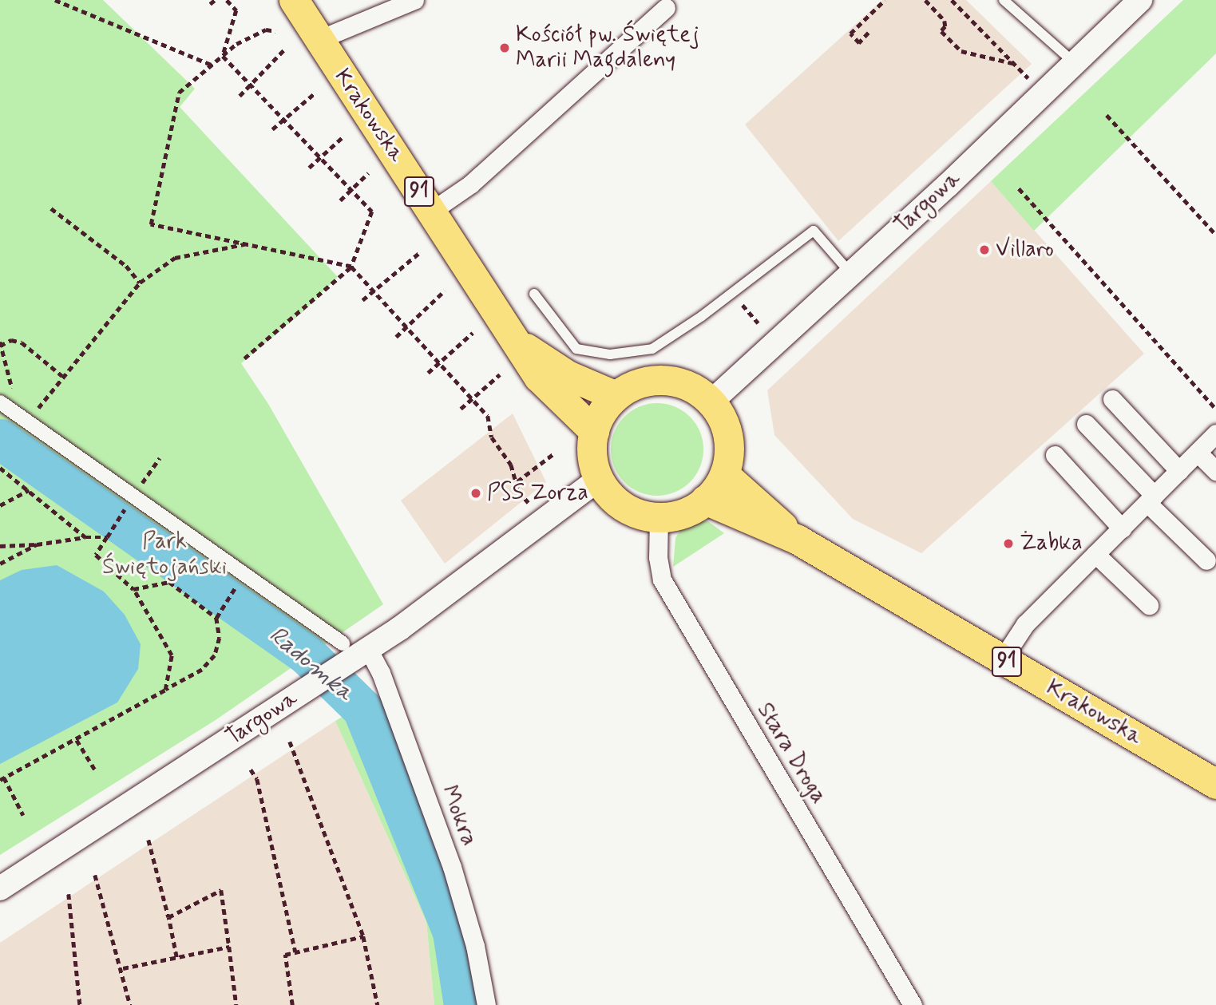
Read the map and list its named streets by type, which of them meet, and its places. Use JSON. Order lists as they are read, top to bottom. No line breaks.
{"streets":{"main road":["Krakowska","91"],"street":["Targowa","Stara Droga","Mokra"]},"crossings":[["Krakowska","Targowa"],["Krakowska","Stara Droga"],["Targowa","Stara Droga"],["Targowa","Mokra"]],"water":["Radomka"],"parks":["Park Świętojański"],"places":["Kościół pw. Świętej Marii Magdaleny","Villaro","PSS Zorza","Żabka"]}
